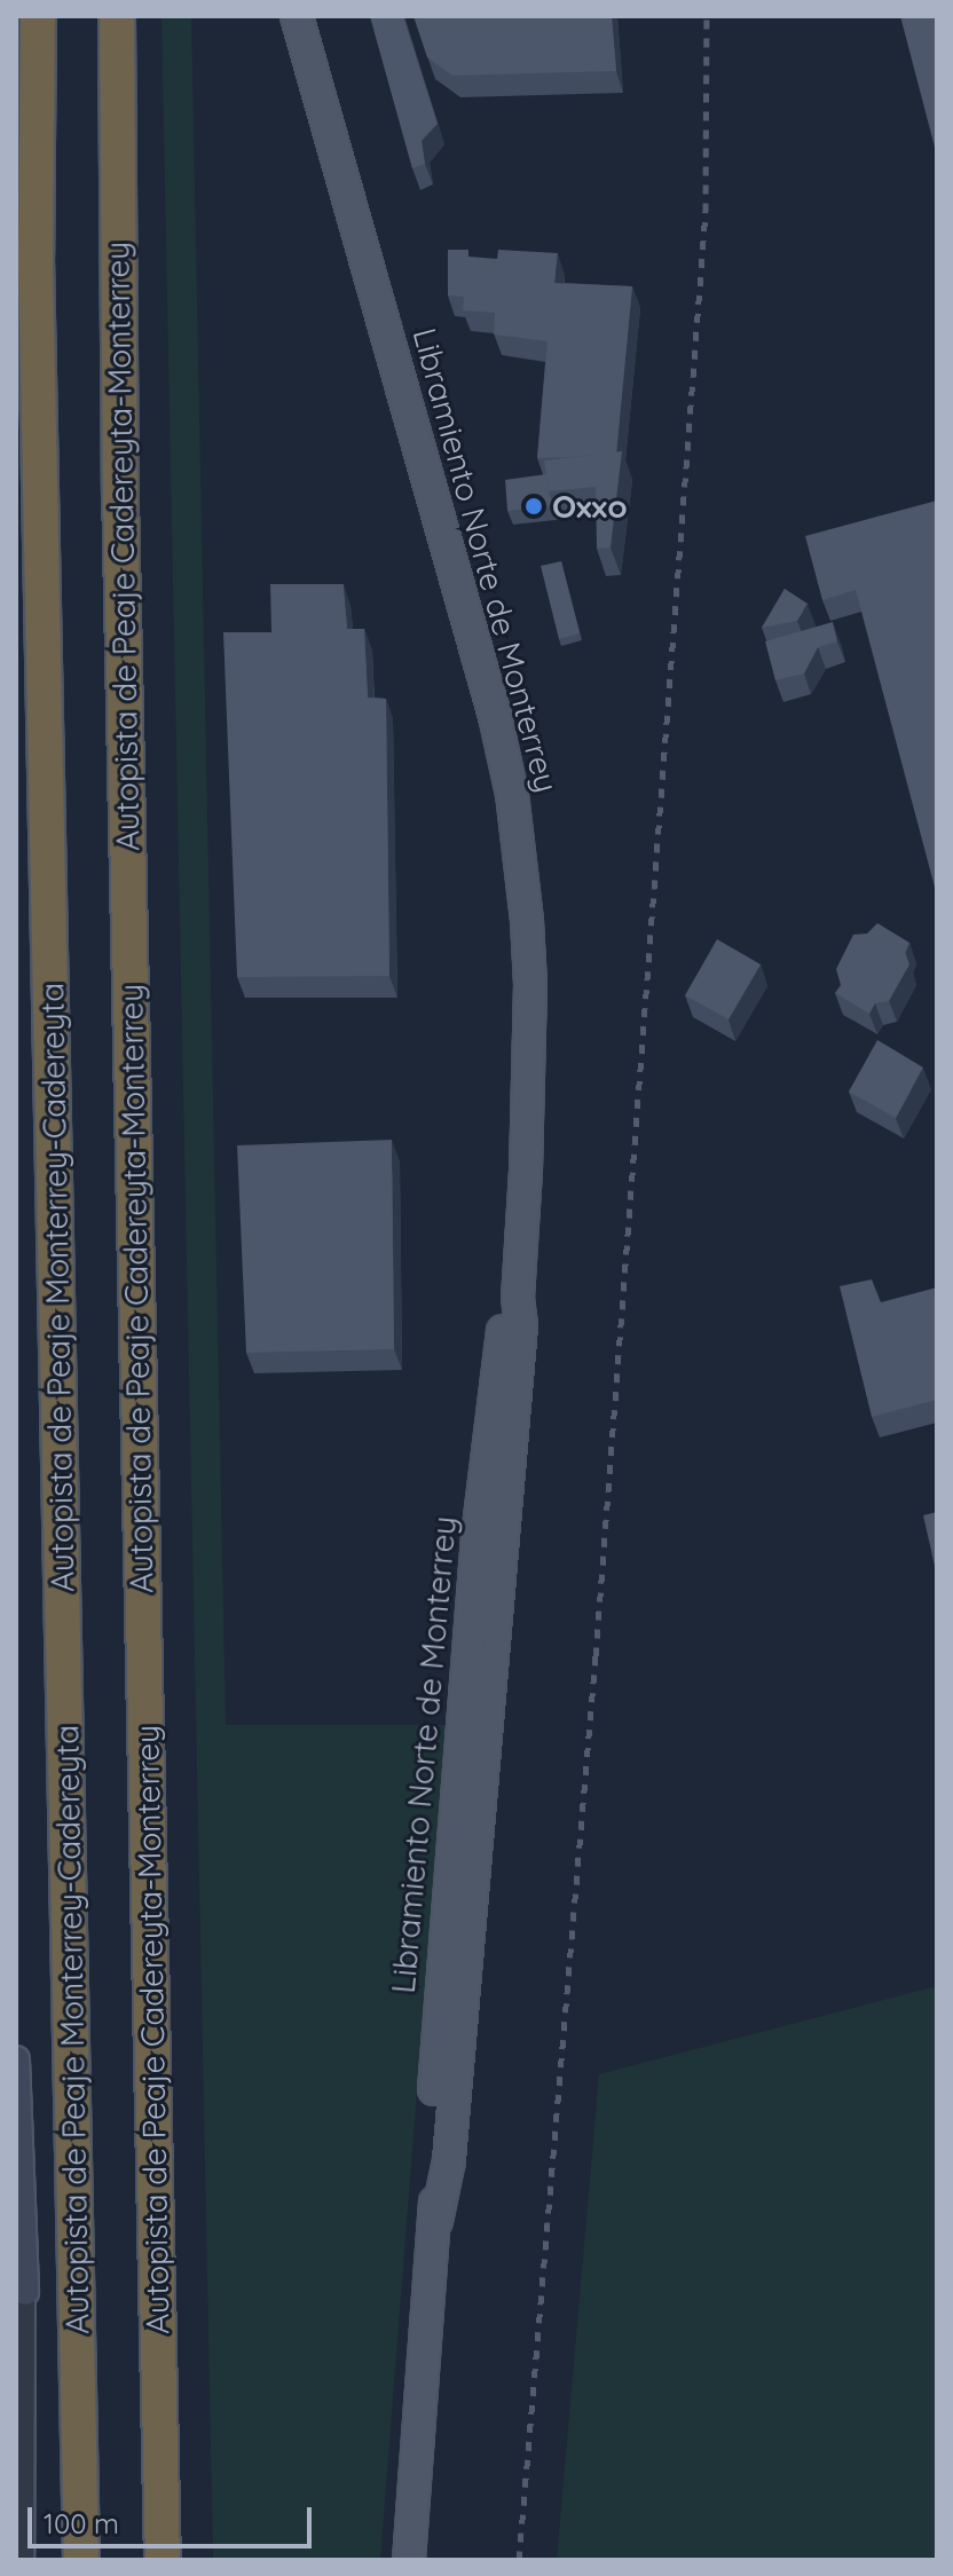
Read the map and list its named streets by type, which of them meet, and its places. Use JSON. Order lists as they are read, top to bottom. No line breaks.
{"streets":{"highway":["Autopista de Peaje Cadereyta-Monterrey","Autopista de Peaje Monterrey-Cadereyta"],"main road":["Libramiento Norte de Monterrey"]},"places":["Oxxo"],"scale_bar":"100 m"}
